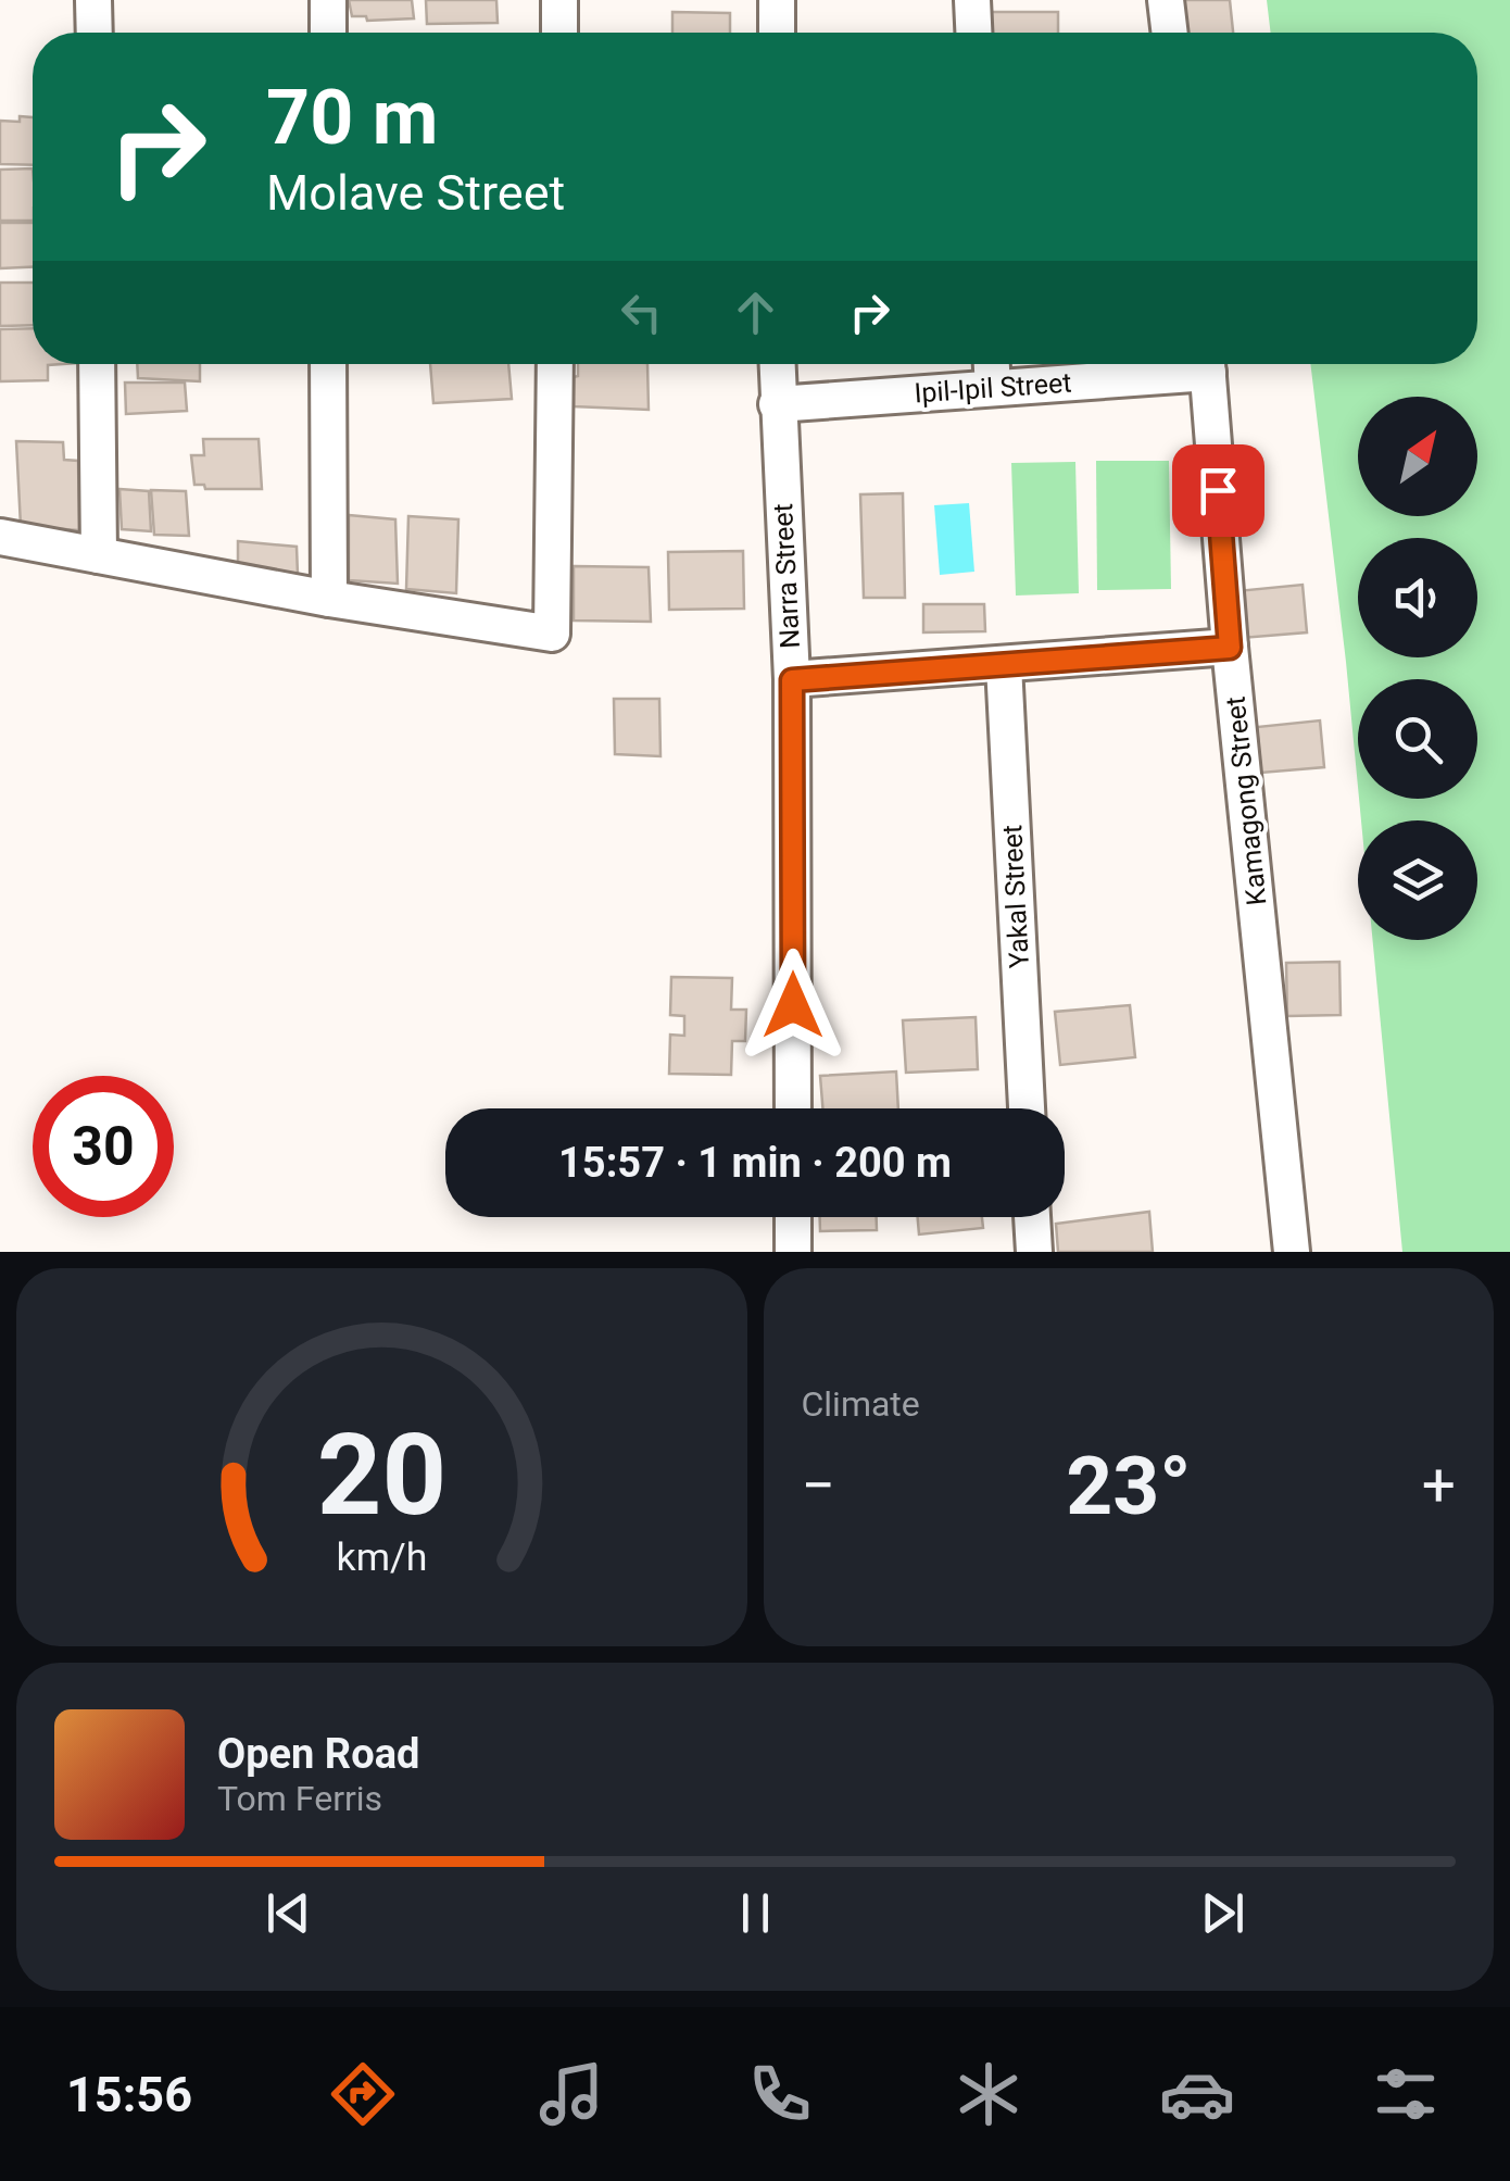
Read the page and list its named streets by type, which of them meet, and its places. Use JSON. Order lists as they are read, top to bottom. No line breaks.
{"streets":{"street":["Ipil-Ipil Street","Narra Street","Kamagong Street","Yakal Street"]},"crossings":[["Ipil-Ipil Street","Narra Street"]],"north":"top right","page":{"turn":["70 m","Molave Street"],"limit":"30","trip":"15:57 · 1 min · 200 m","tile":"Climate","heat":["−","23°","+"],"song":["Open Road","Tom Ferris"],"tabs":"15:56","gauge":["20","km/h"]}}
